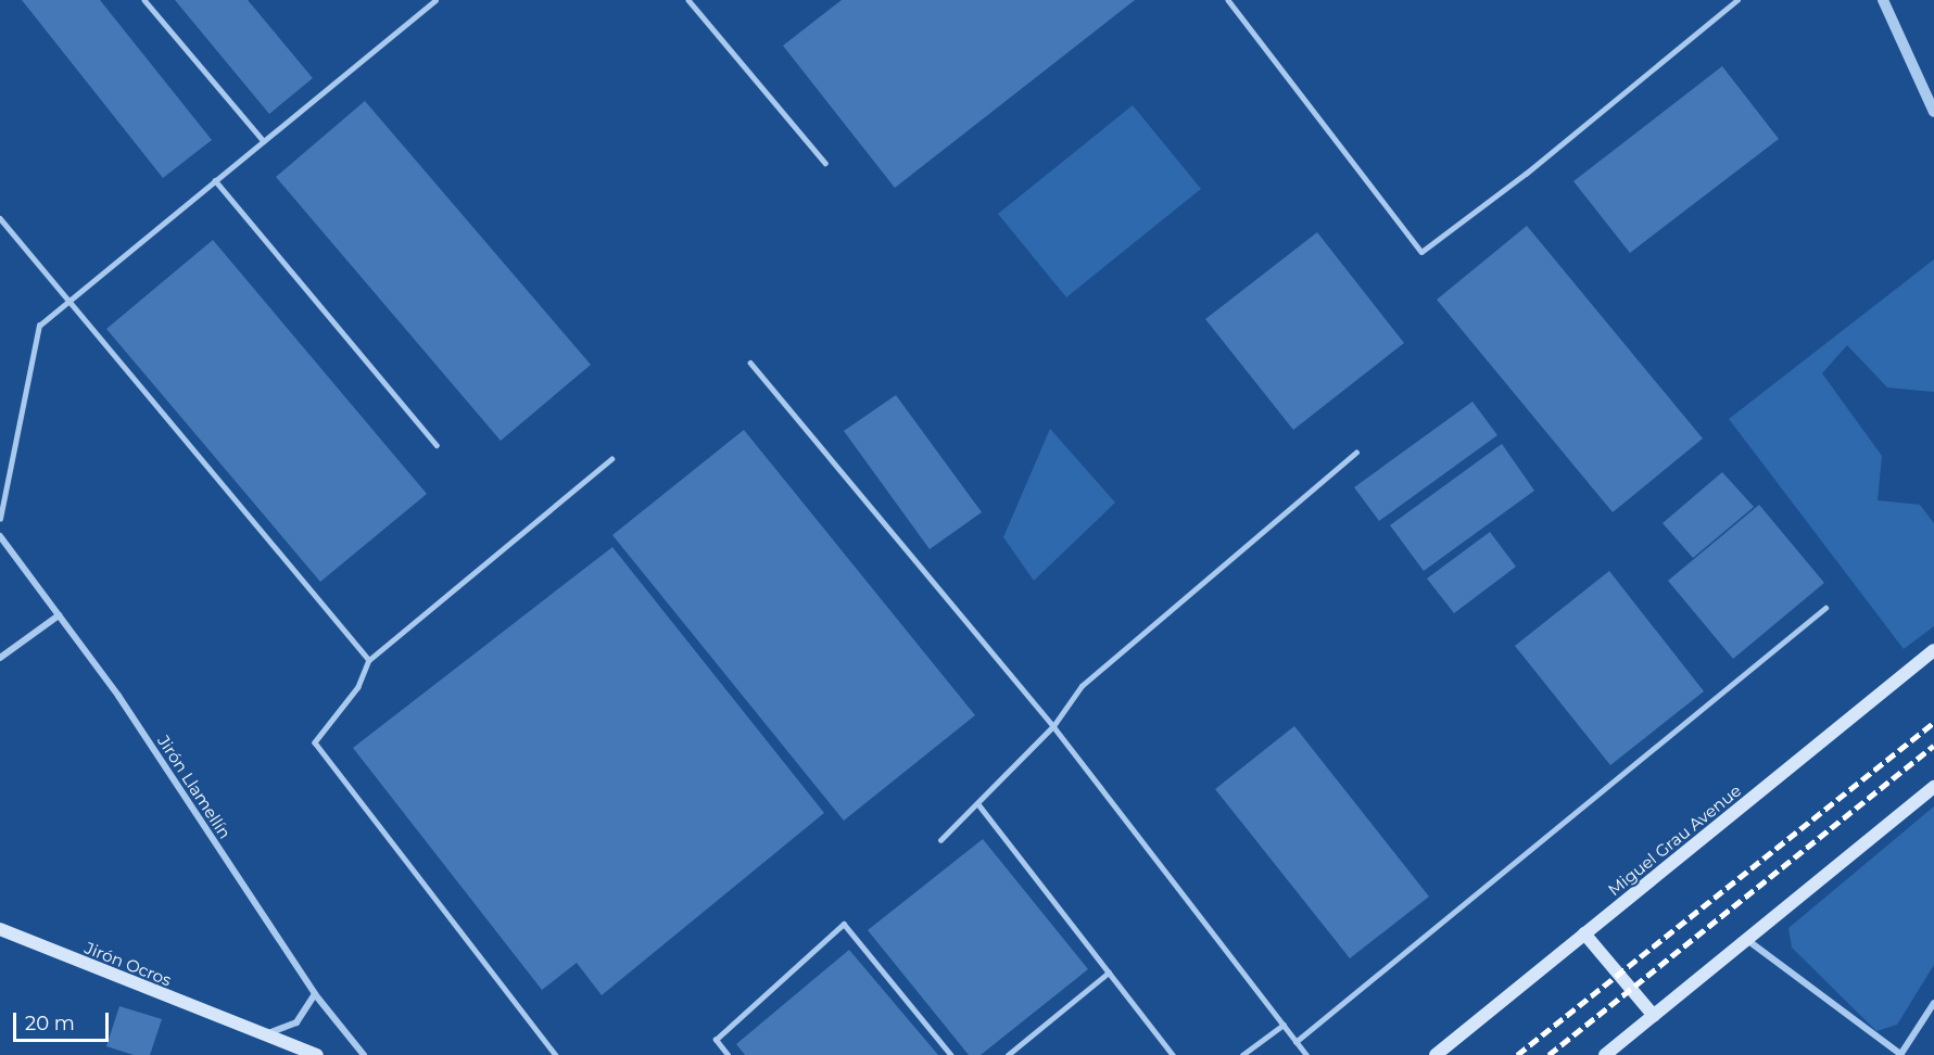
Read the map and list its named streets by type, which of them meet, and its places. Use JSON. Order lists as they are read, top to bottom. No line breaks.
{"streets":{"main road":["Miguel Grau Avenue","Jirón Ocros"],"street":["Jirón Llamellín"]},"scale_bar":"20 m"}
